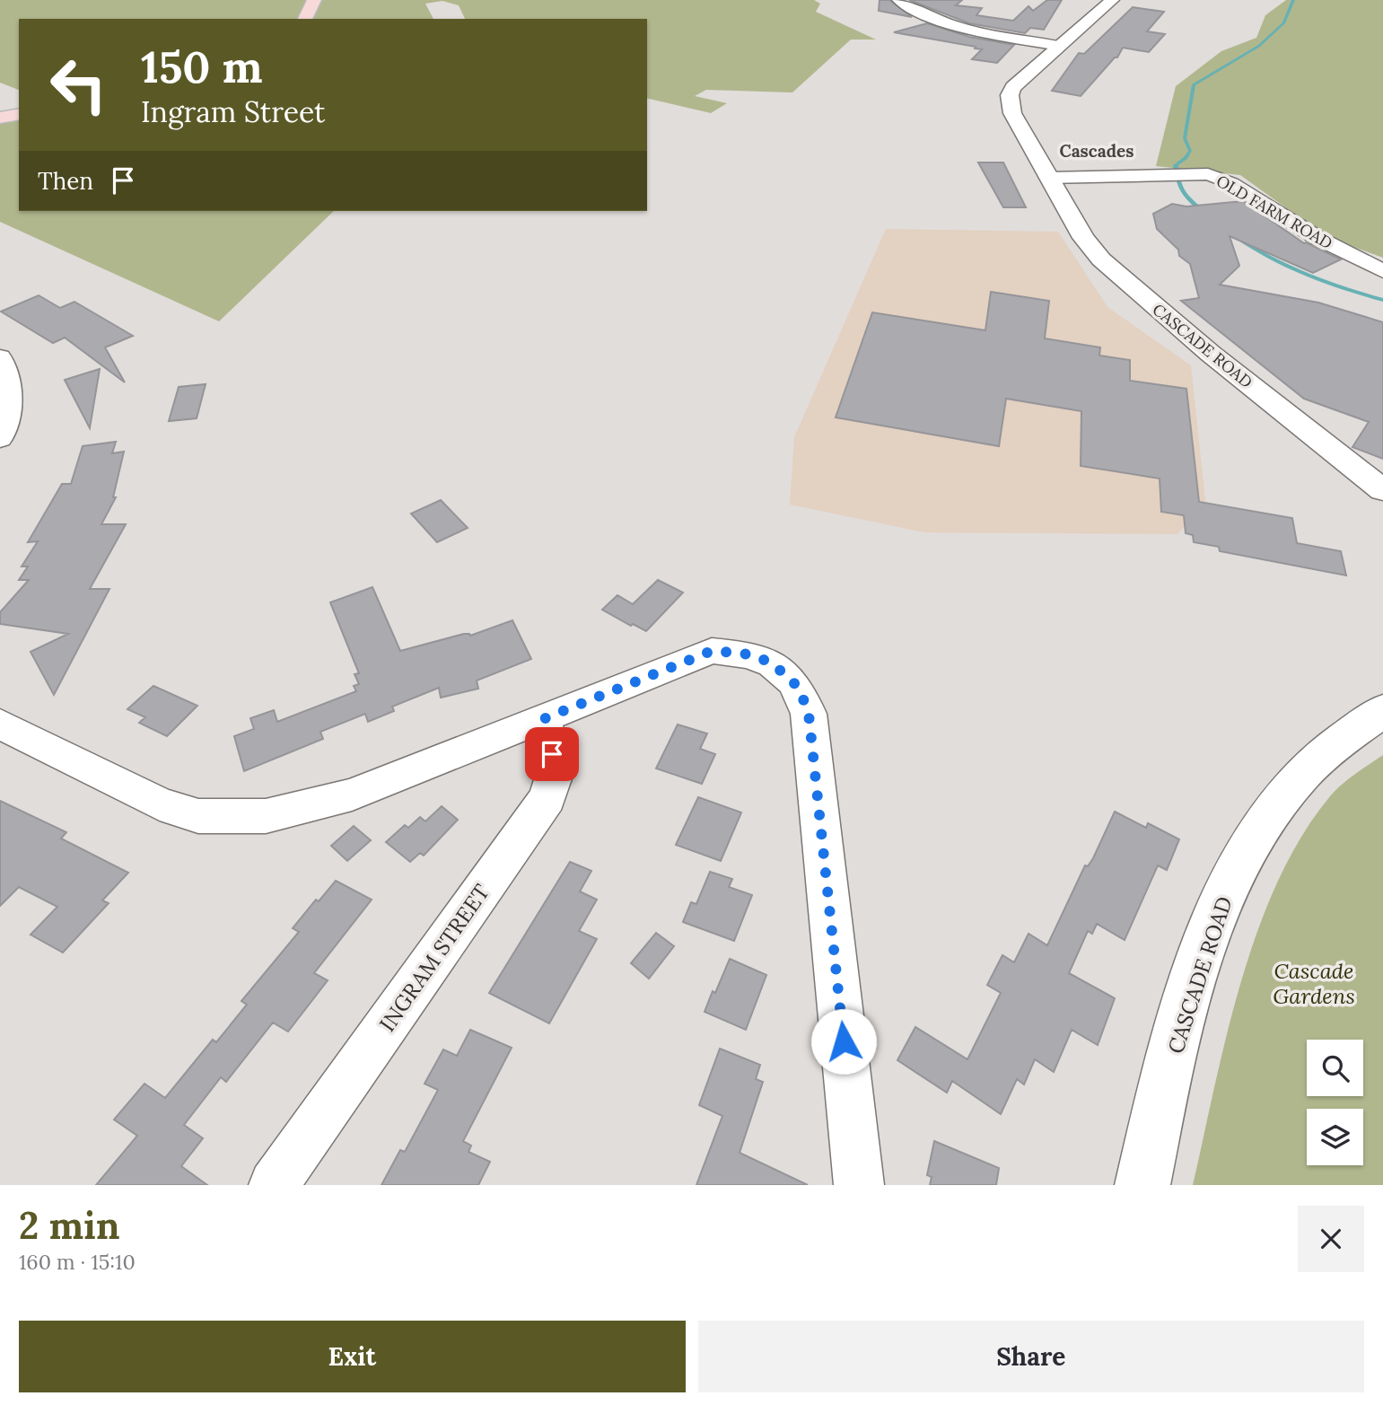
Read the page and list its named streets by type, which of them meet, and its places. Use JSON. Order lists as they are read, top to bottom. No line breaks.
{"streets":{"street":["OLD FARM ROAD","CASCADE ROAD","INGRAM STREET"]},"crossings":[["OLD FARM ROAD","CASCADE ROAD"]],"districts":["Cascades"],"parks":["Cascade Gardens"],"page":{"turn":["150 m","Ingram Street"],"then":"Then","heading":["2 min","160 m · 15:10"],"buttons":["Exit","Share"]}}
